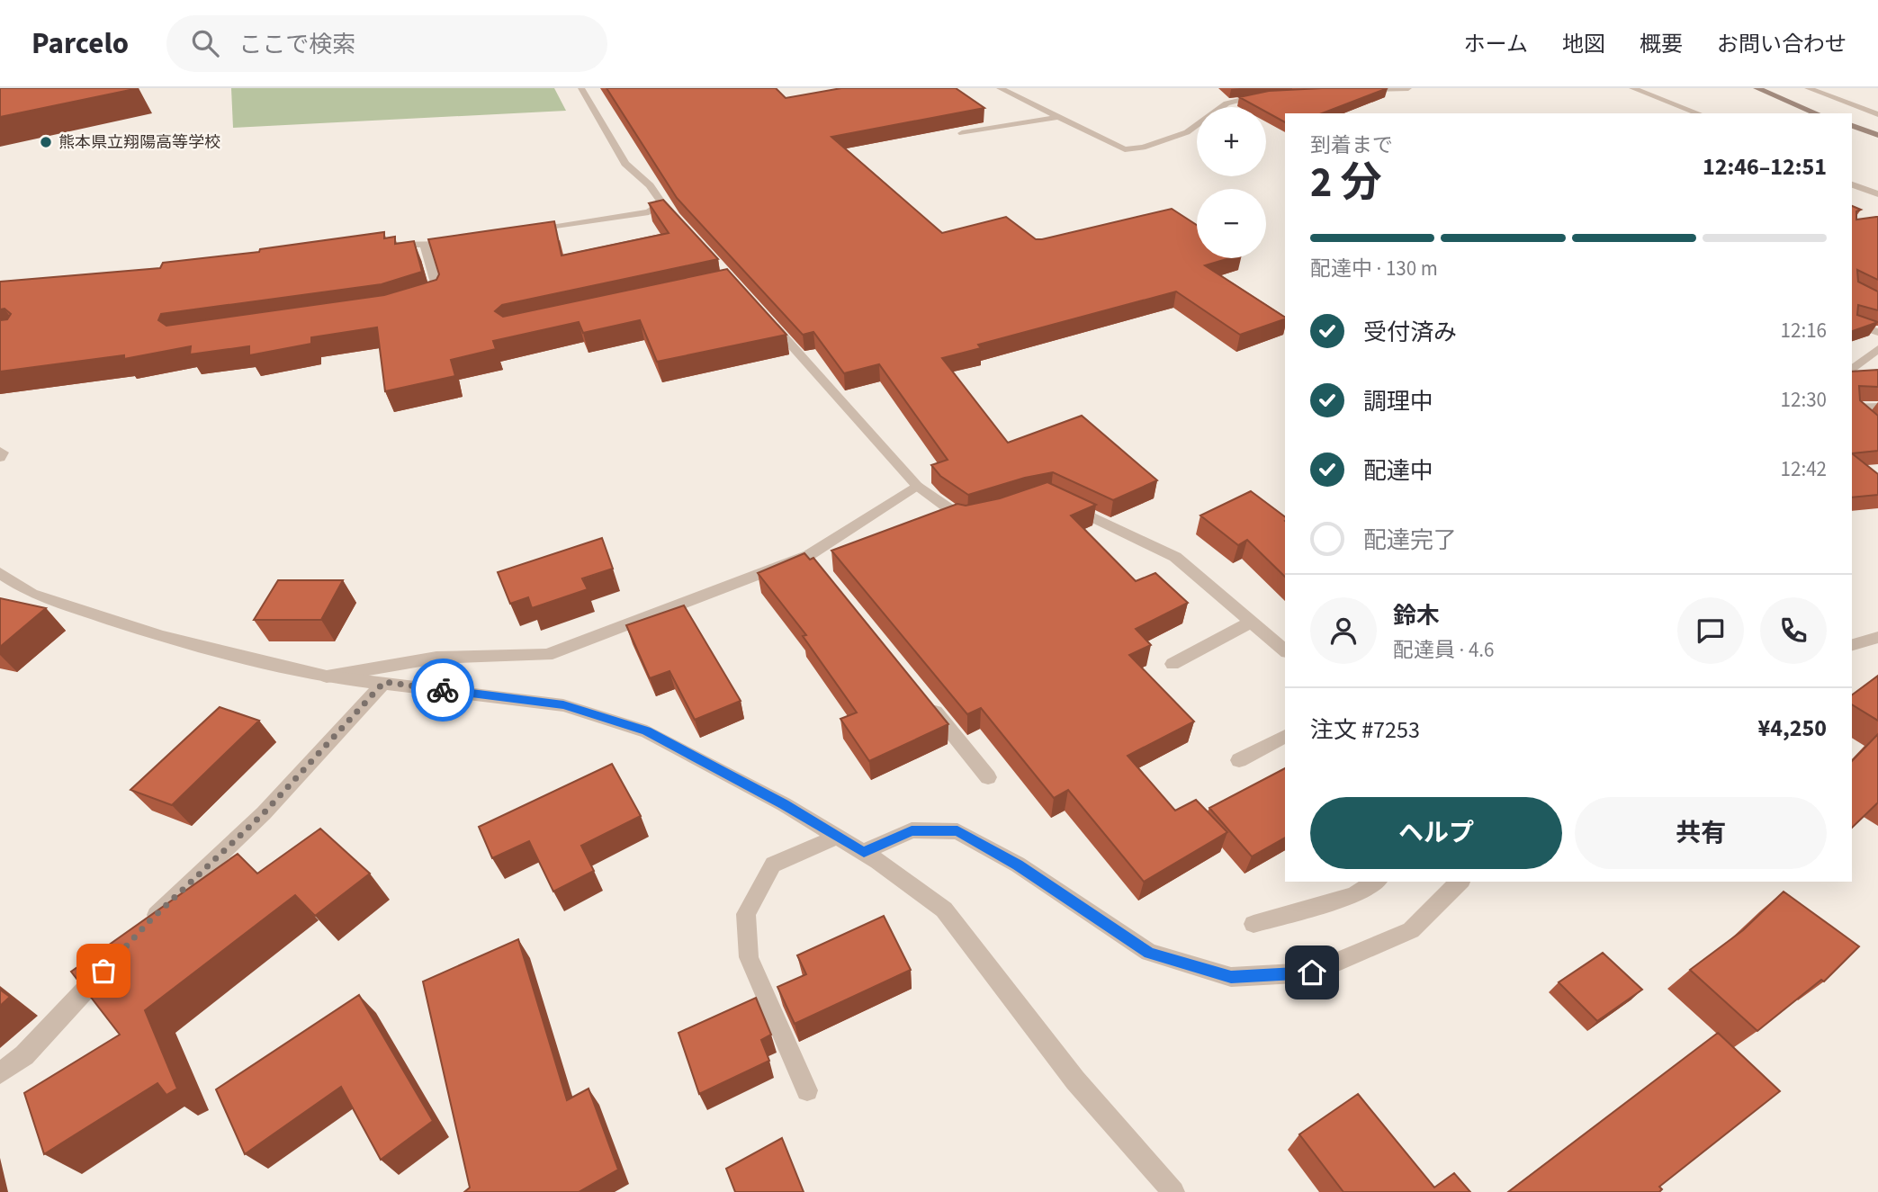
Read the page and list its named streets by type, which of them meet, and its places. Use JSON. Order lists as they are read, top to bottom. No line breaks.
{"places":["熊本県立翔陽高等学校"],"page":{"header":"Parcelo","search":"ここで検索","nav":["ホーム","地図","概要","お問い合わせ"],"map_buttons":["+","−"],"heading":["2 分","到着まで","12:46–12:51"],"panel":["鈴木","配達員 · 4.6","注文 #7253","¥4,250"],"bar":"配達中 · 130 m","list":[["受付済み","12:16"],["調理中","12:30"],["配達中","12:42"],"配達完了"],"buttons":["ヘルプ","共有"]}}
